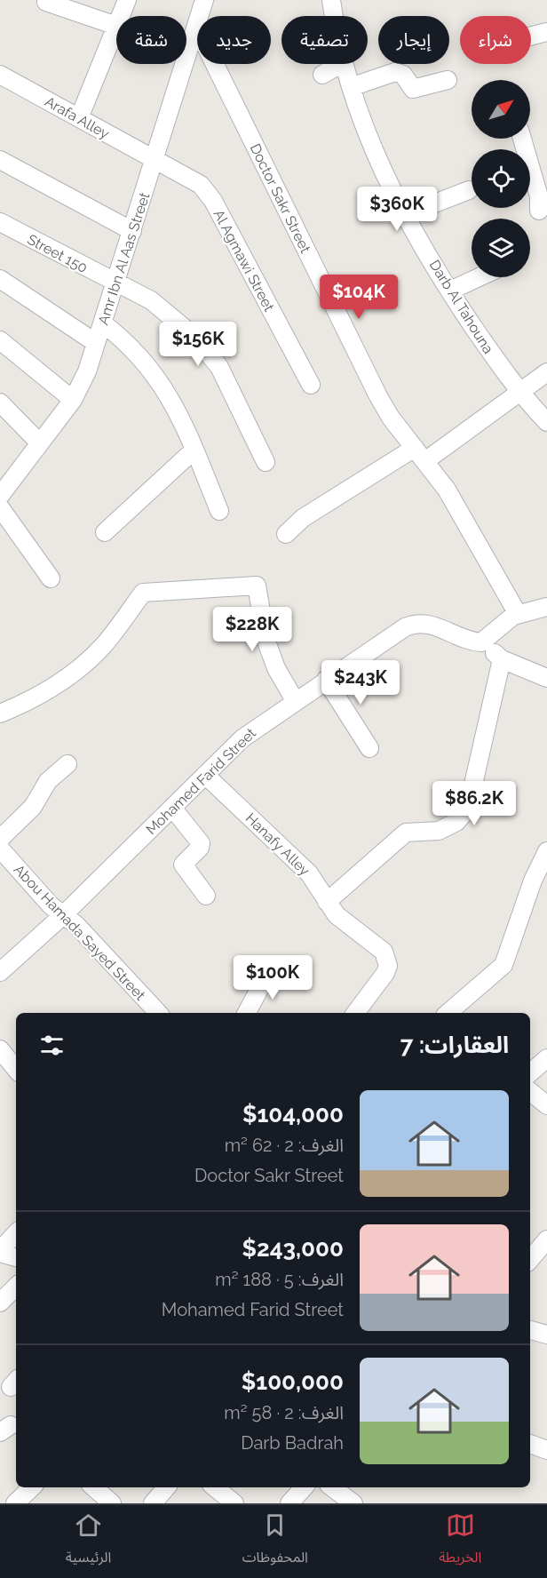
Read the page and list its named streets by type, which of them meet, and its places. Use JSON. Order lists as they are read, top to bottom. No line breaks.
{"streets":{"street":["Arafa Alley","Doctor Sakr Street","Street 150","Amr Ibn Al Aas Street","Al Agmawi Street","Darb Al Tahouna","Mohamed Farid Street","Hanafy Alley","Abou Hamada Sayed Street"]},"crossings":[["Arafa Alley","Amr Ibn Al Aas Street"],["Arafa Alley","Al Agmawi Street"],["Doctor Sakr Street","Amr Ibn Al Aas Street"],["Street 150","Amr Ibn Al Aas Street"],["Amr Ibn Al Aas Street","Al Agmawi Street"],["Mohamed Farid Street","Hanafy Alley"],["Mohamed Farid Street","Abou Hamada Sayed Street"]],"north":"top right","page":{"chip":["شراء","إيجار","تصفية","جديد","شقة"],"price":["$360K","$104K","$156K","$228K","$243K","$86.2K","$100K"],"heading":"العقارات: 7","list":[{"name":"$104,000","note":"الغرف: 2 · 62 m² · Doctor Sakr Street"},{"name":"$243,000","note":"الغرف: 5 · 188 m² · Mohamed Farid Street"},{"name":"$100,000","note":"الغرف: 2 · 58 m² · Darb Badrah"}],"tabs":["الخريطة","المحفوظات","الرئيسية"]}}
